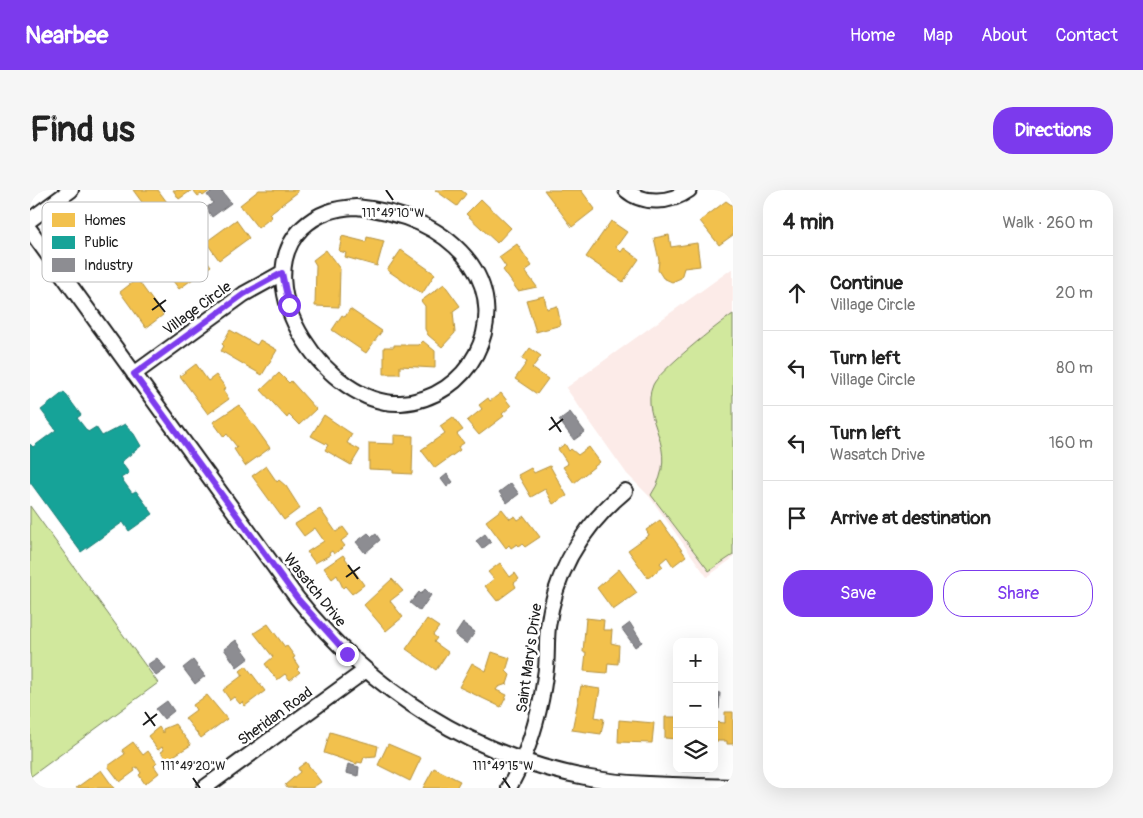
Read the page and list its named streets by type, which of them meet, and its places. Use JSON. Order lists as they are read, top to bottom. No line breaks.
{"streets":{"street":["Village Circle","Wasatch Drive","Saint Mary's Drive","Sheridan Road"]},"crossings":[["Village Circle","Wasatch Drive"],["Wasatch Drive","Saint Mary's Drive"],["Wasatch Drive","Sheridan Road"]],"legend":["Homes","Public","Industry"],"page":{"header":"Nearbee","nav":["Home","Map","About","Contact"],"buttons":["Directions",["Save","Share"]],"title":"Find us","heading":["4 min","Walk · 260 m"],"list":[["Continue","Village Circle","20 m"],["Turn left","Village Circle","80 m"],["Turn left","Wasatch Drive","160 m"],"Arrive at destination"],"map_buttons":["+","−"]},"coordinates":["111°49'10\"W","111°49'20\"W","111°49'15\"W"]}
